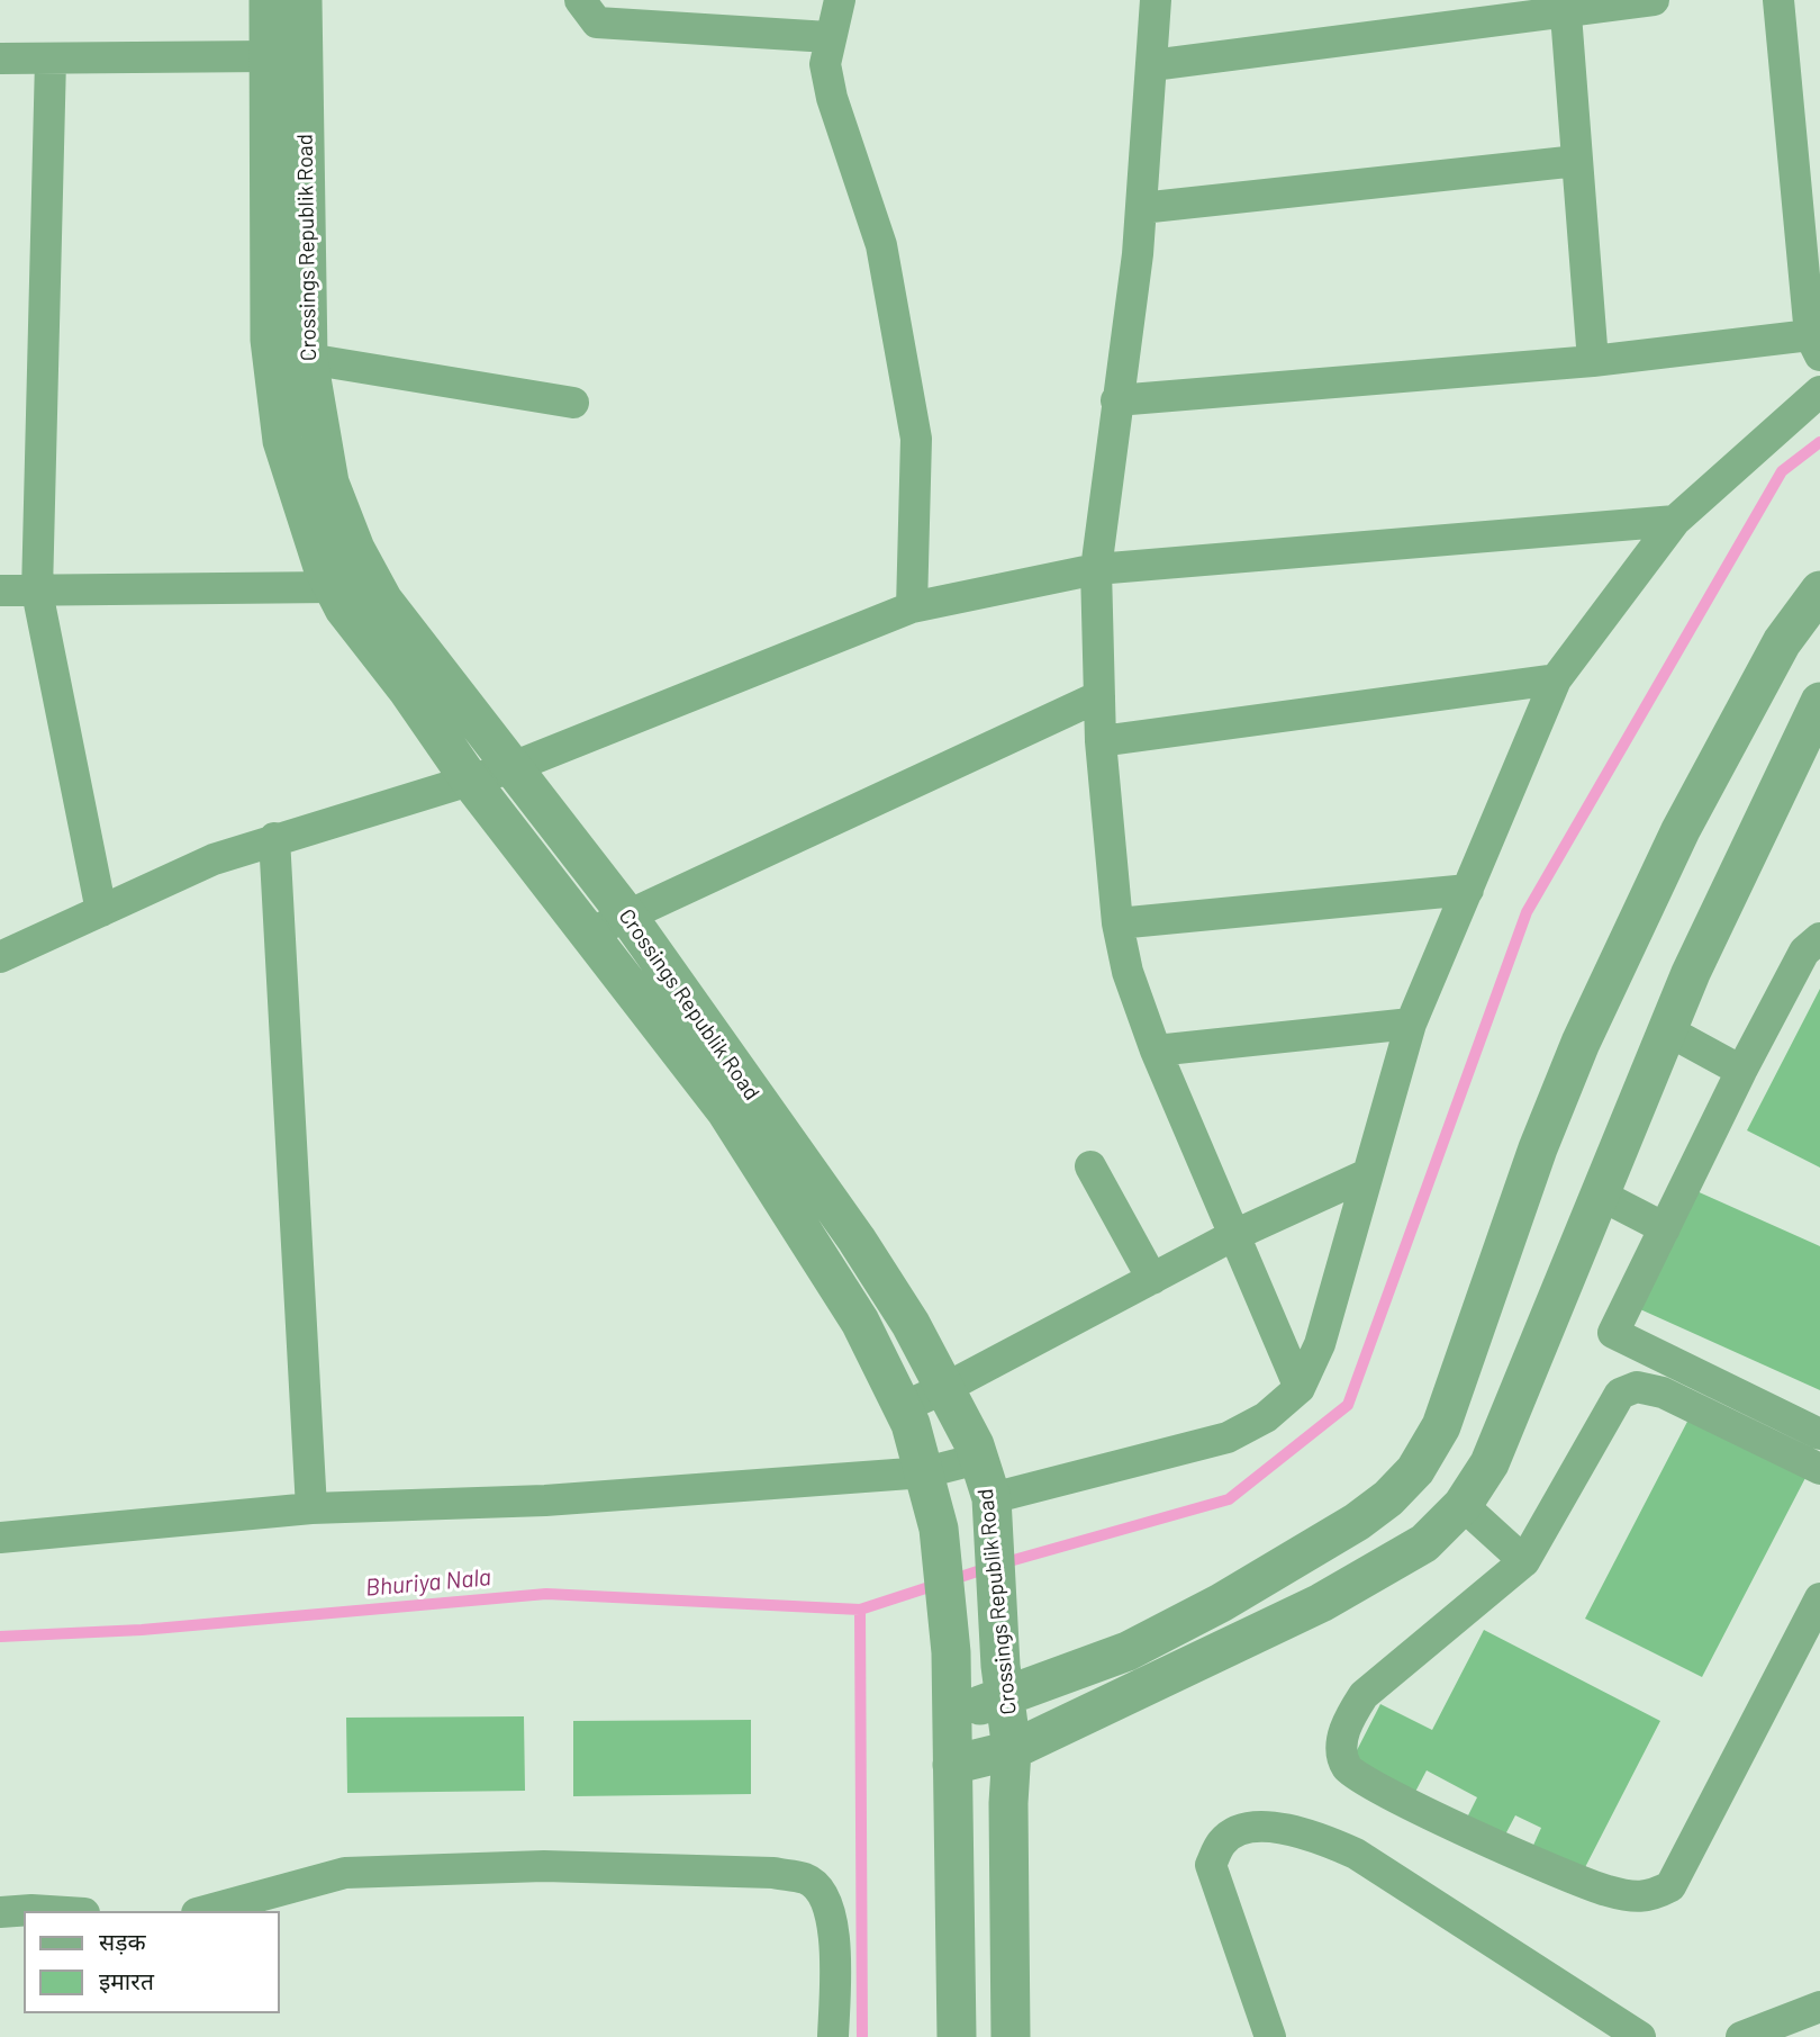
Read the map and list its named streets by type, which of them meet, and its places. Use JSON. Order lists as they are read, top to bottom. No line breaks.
{"streets":{"street":["Crossings Republik Road"]},"water":["Bhuriya Nala"],"legend":["सड़क","इमारत"]}
